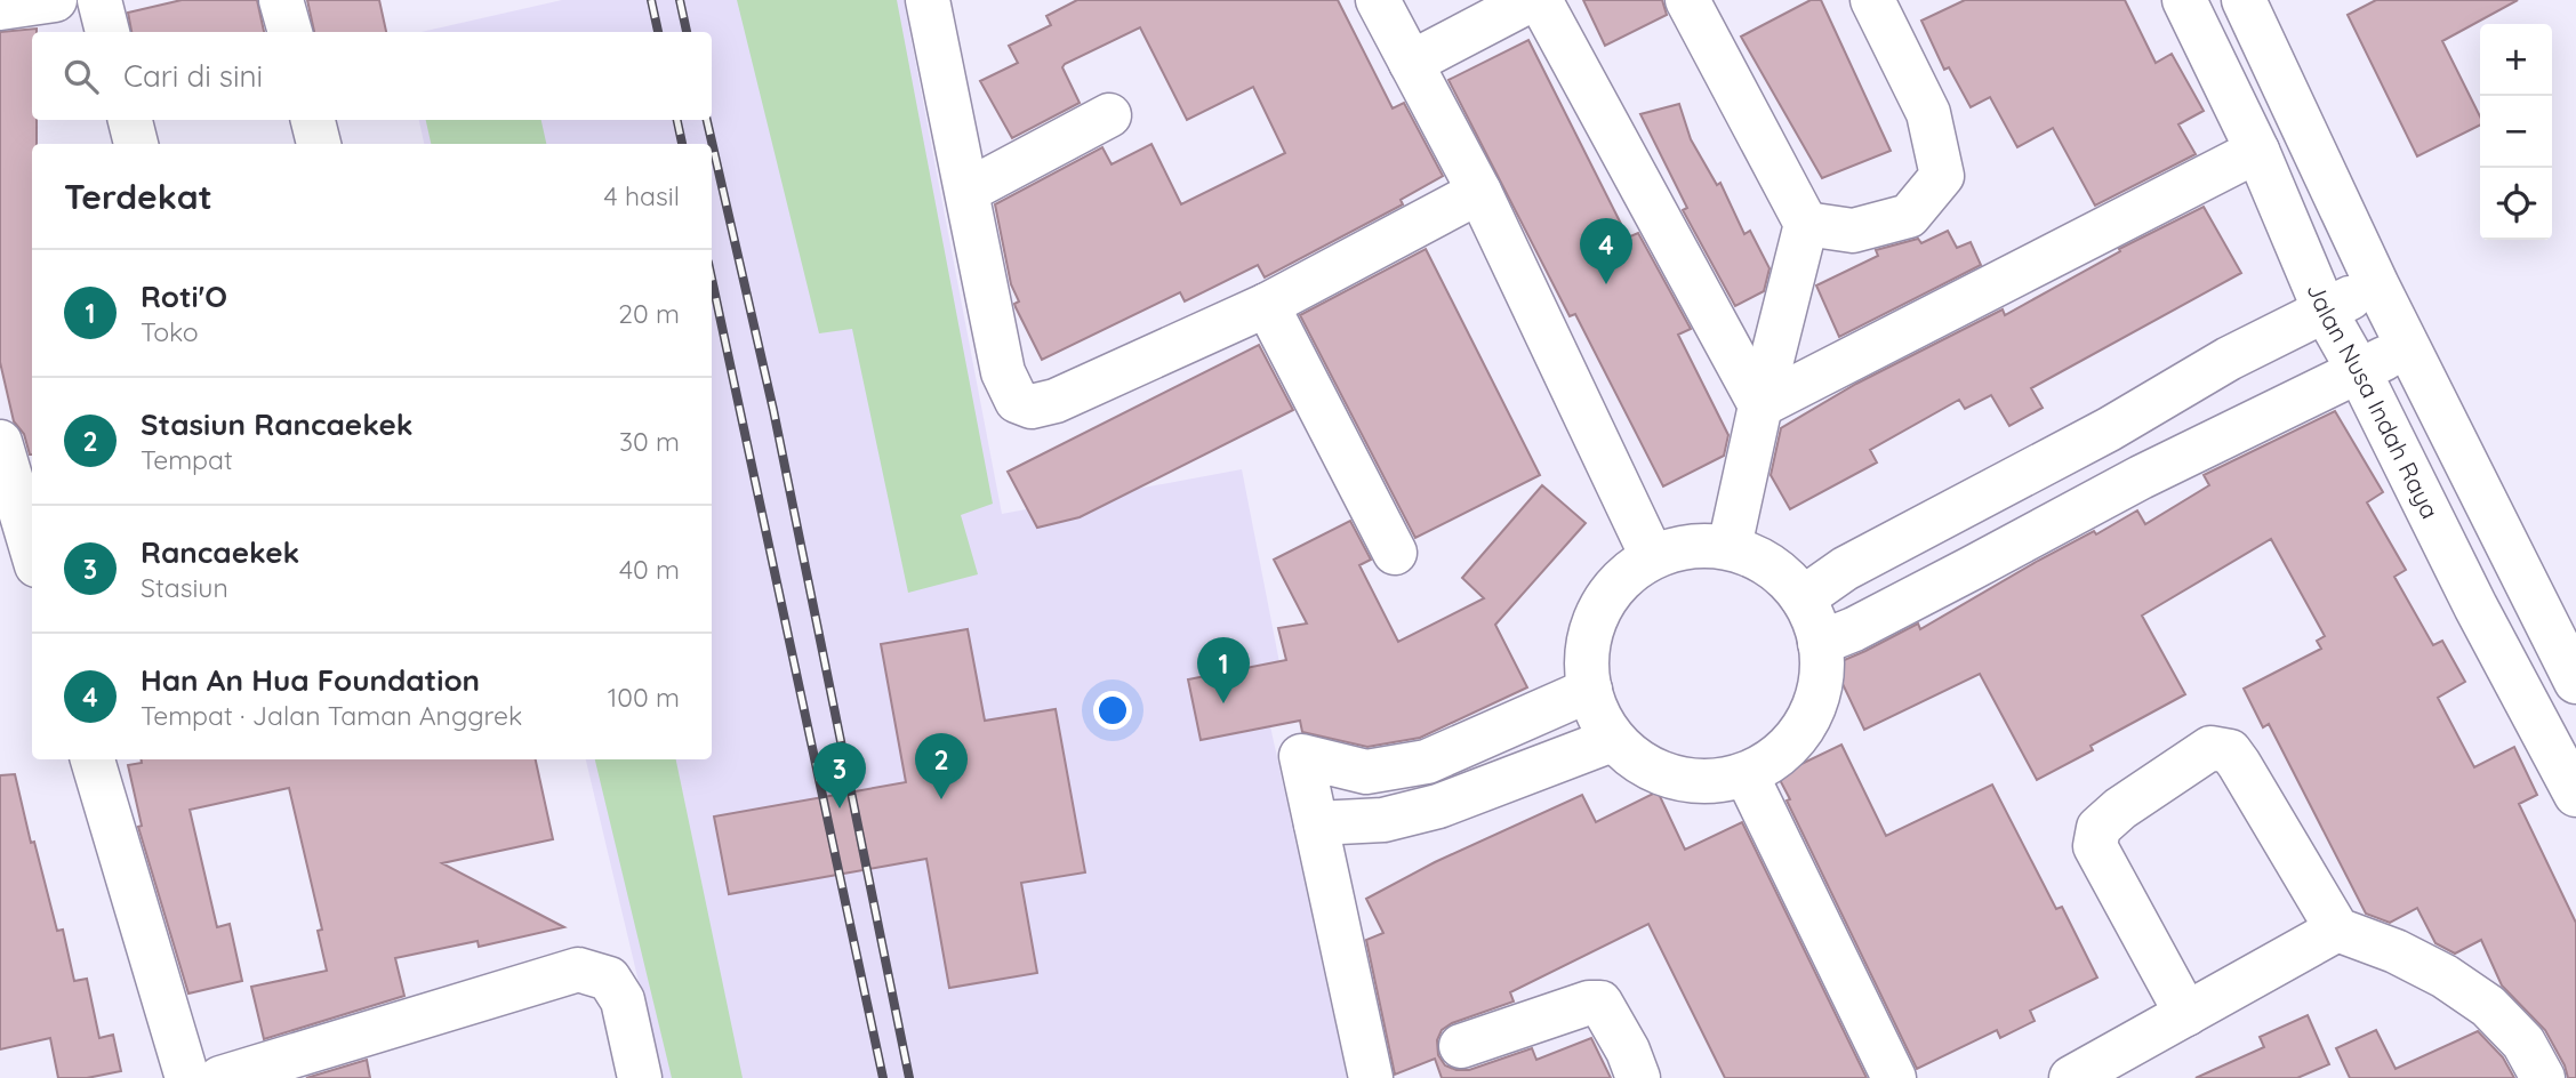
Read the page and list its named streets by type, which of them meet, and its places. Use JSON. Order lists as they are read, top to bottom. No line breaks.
{"streets":{"street":["Jalan Nusa Indah Raya"]},"page":{"map_buttons":["+","−"],"search":"Cari di sini","heading":["Terdekat","4 hasil"],"pins":["4","1","2","3"],"list":[{"mark":"1","name":"Roti'O","note":"Toko","value":"20 m"},{"mark":"2","name":"Stasiun Rancaekek","note":"Tempat","value":"30 m"},{"mark":"3","name":"Rancaekek","note":"Stasiun","value":"40 m"},{"mark":"4","name":"Han An Hua Foundation","note":"Tempat · Jalan Taman Anggrek","value":"100 m"}]}}
